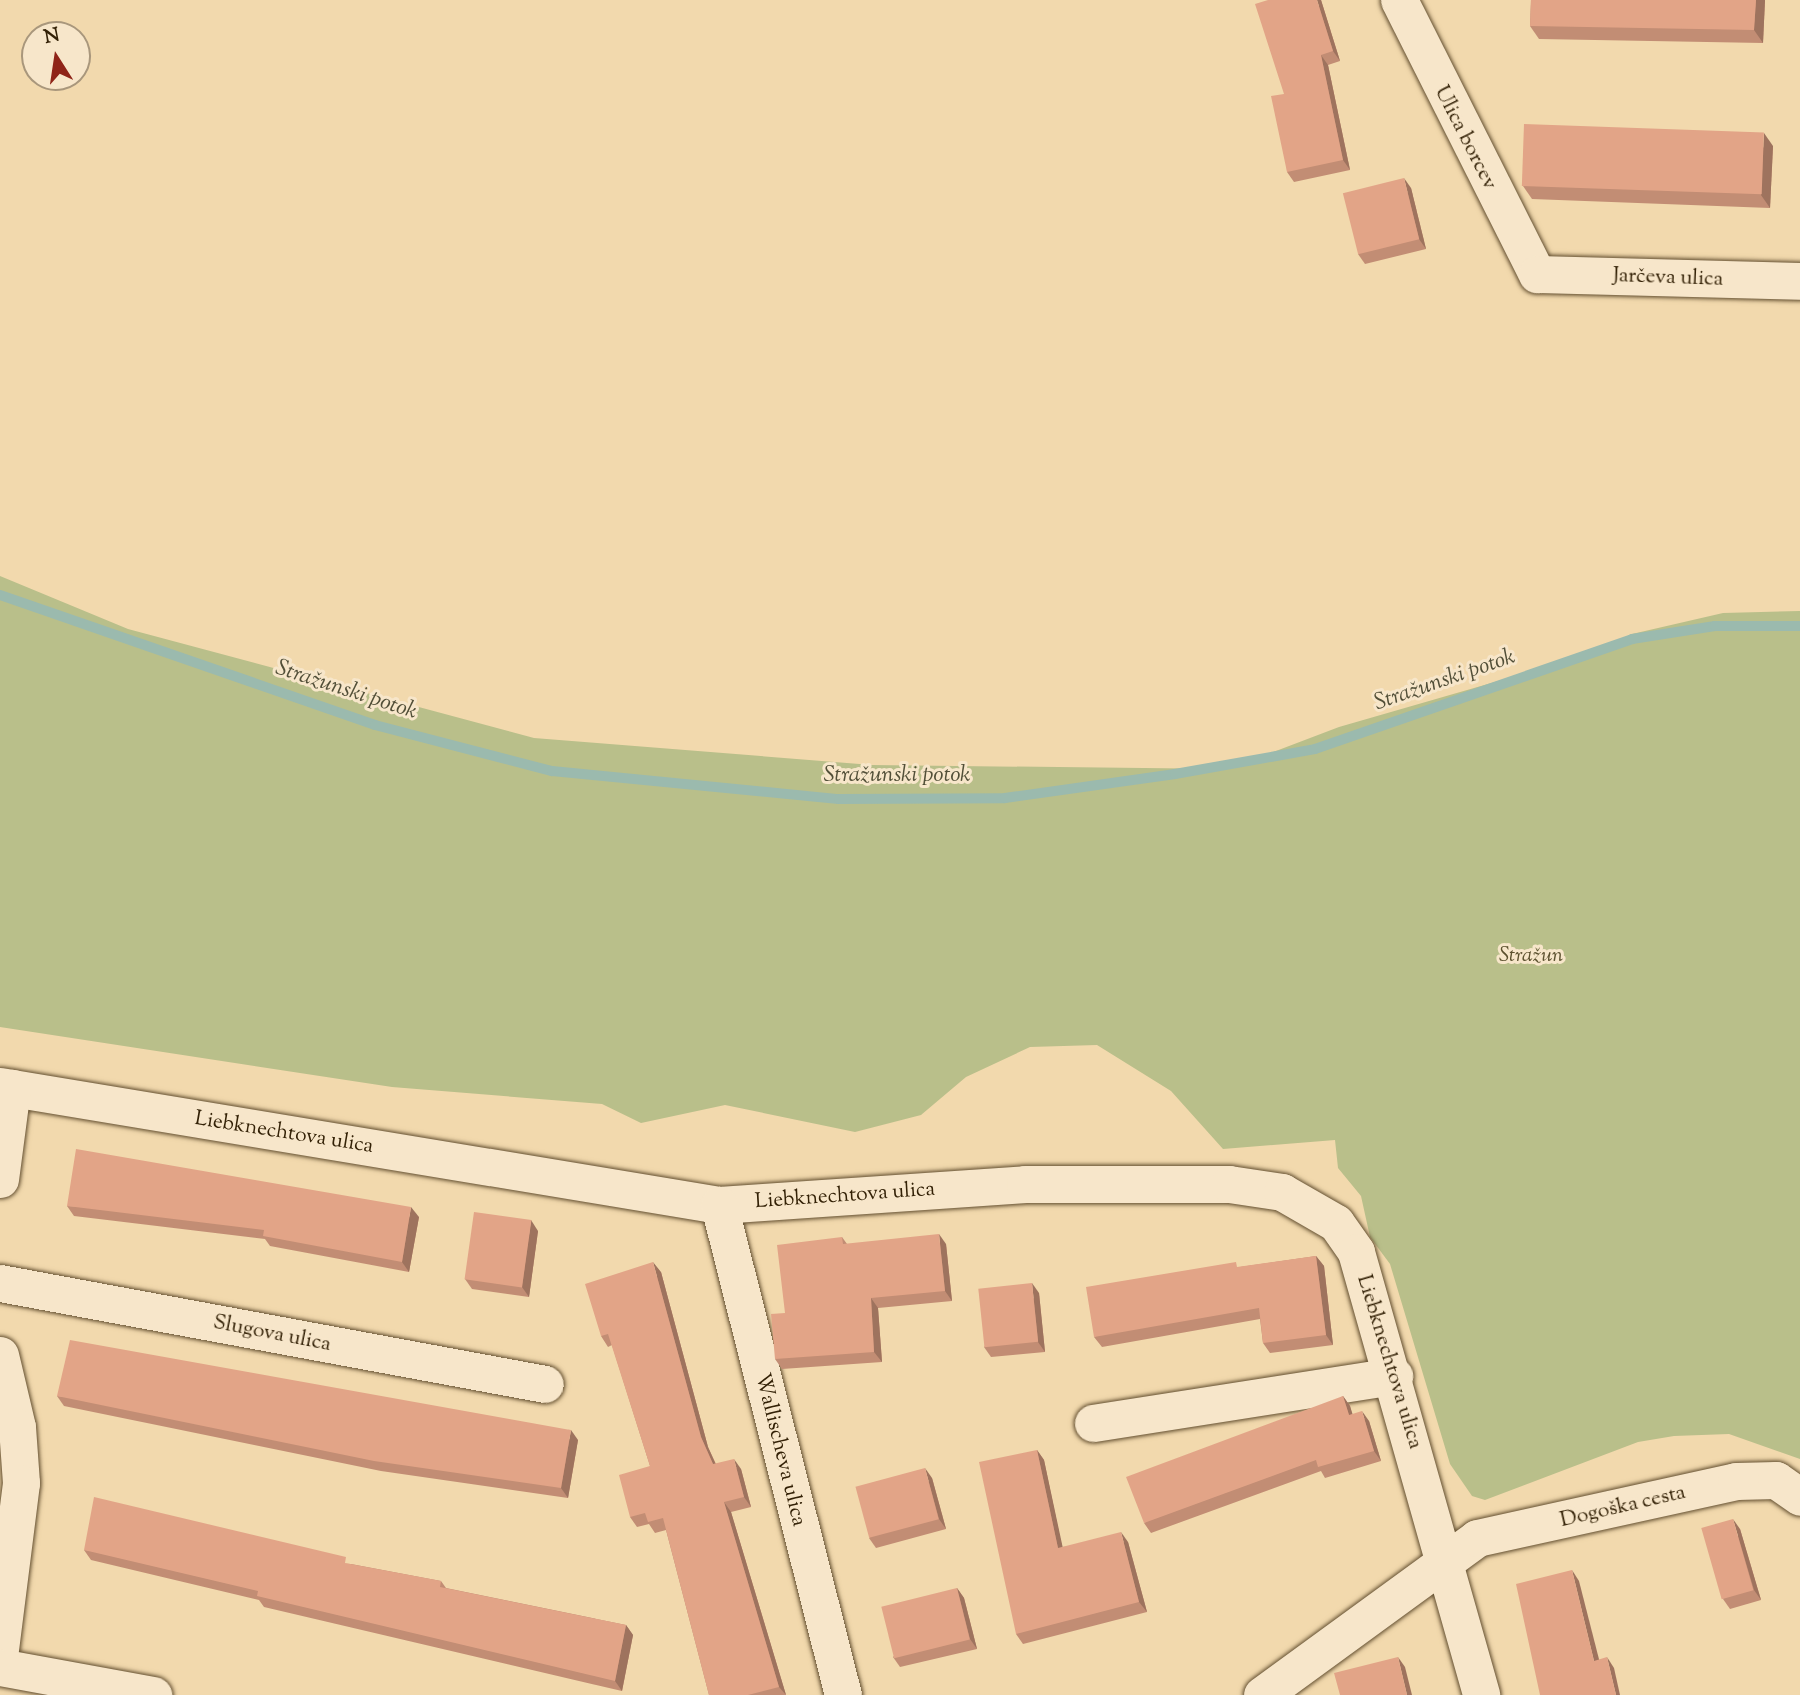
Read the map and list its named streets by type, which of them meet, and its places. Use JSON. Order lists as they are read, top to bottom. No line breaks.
{"streets":{"street":["Ulica borcev","Jarčeva ulica","Liebknechtova ulica","Slugova ulica","Wallischeva ulica","Dogoška cesta"]},"crossings":[["Ulica borcev","Jarčeva ulica"],["Liebknechtova ulica","Wallischeva ulica"],["Liebknechtova ulica","Dogoška cesta"]],"water":["Stražunski potok"],"parks":["Stražun"],"north":"top"}
